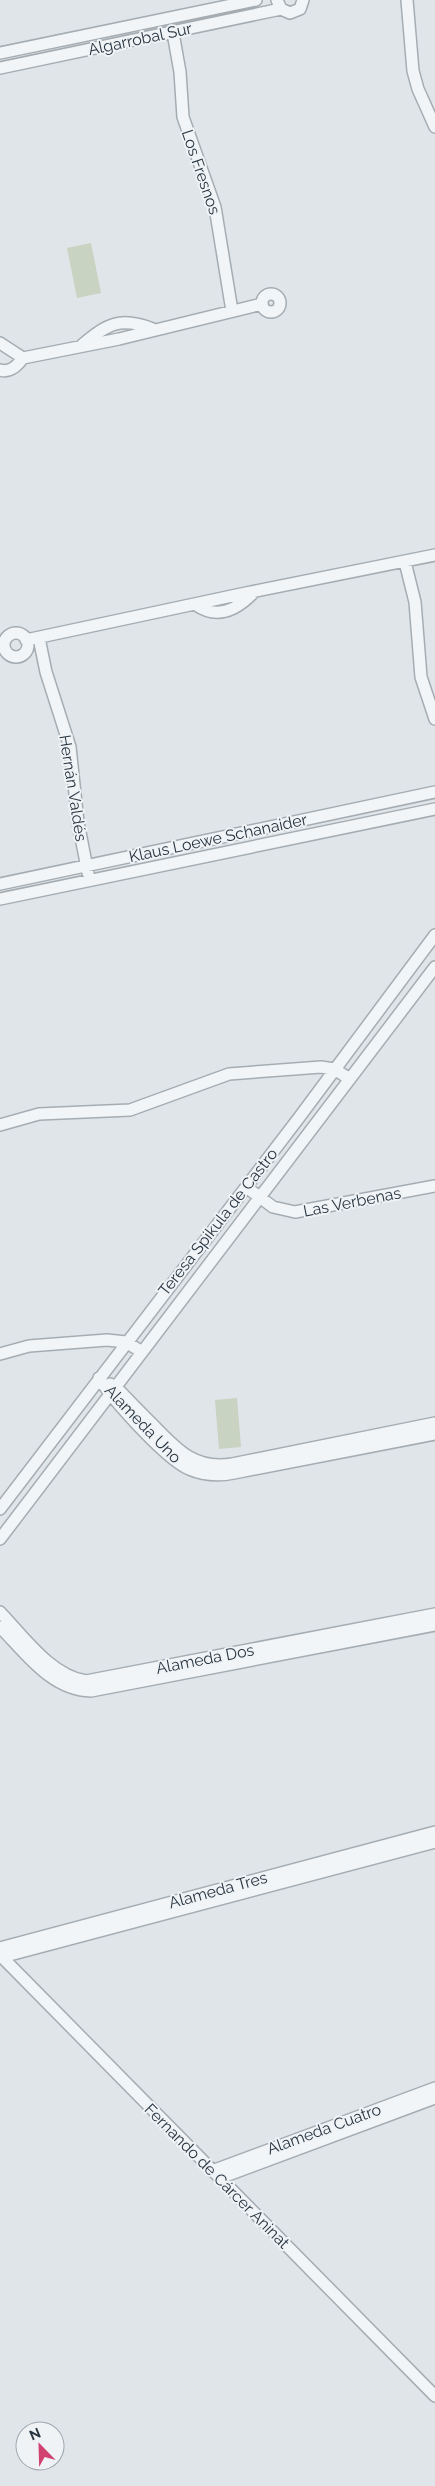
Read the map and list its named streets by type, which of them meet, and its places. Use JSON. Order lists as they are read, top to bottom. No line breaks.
{"streets":{"street":["Algarrobal Sur","Los Fresnos","Hernán Valdés","Klaus Loewe Schanaider","Las Verbenas","Teresa Spikula de Castro","Alameda Uno","Alameda Dos","Alameda Tres","Alameda Cuatro","Fernando de Cárcer Aninat"]},"crossings":[["Algarrobal Sur","Los Fresnos"],["Hernán Valdés","Klaus Loewe Schanaider"],["Las Verbenas","Teresa Spikula de Castro"],["Teresa Spikula de Castro","Alameda Uno"],["Alameda Tres","Fernando de Cárcer Aninat"],["Alameda Cuatro","Fernando de Cárcer Aninat"]],"north":"top left"}
